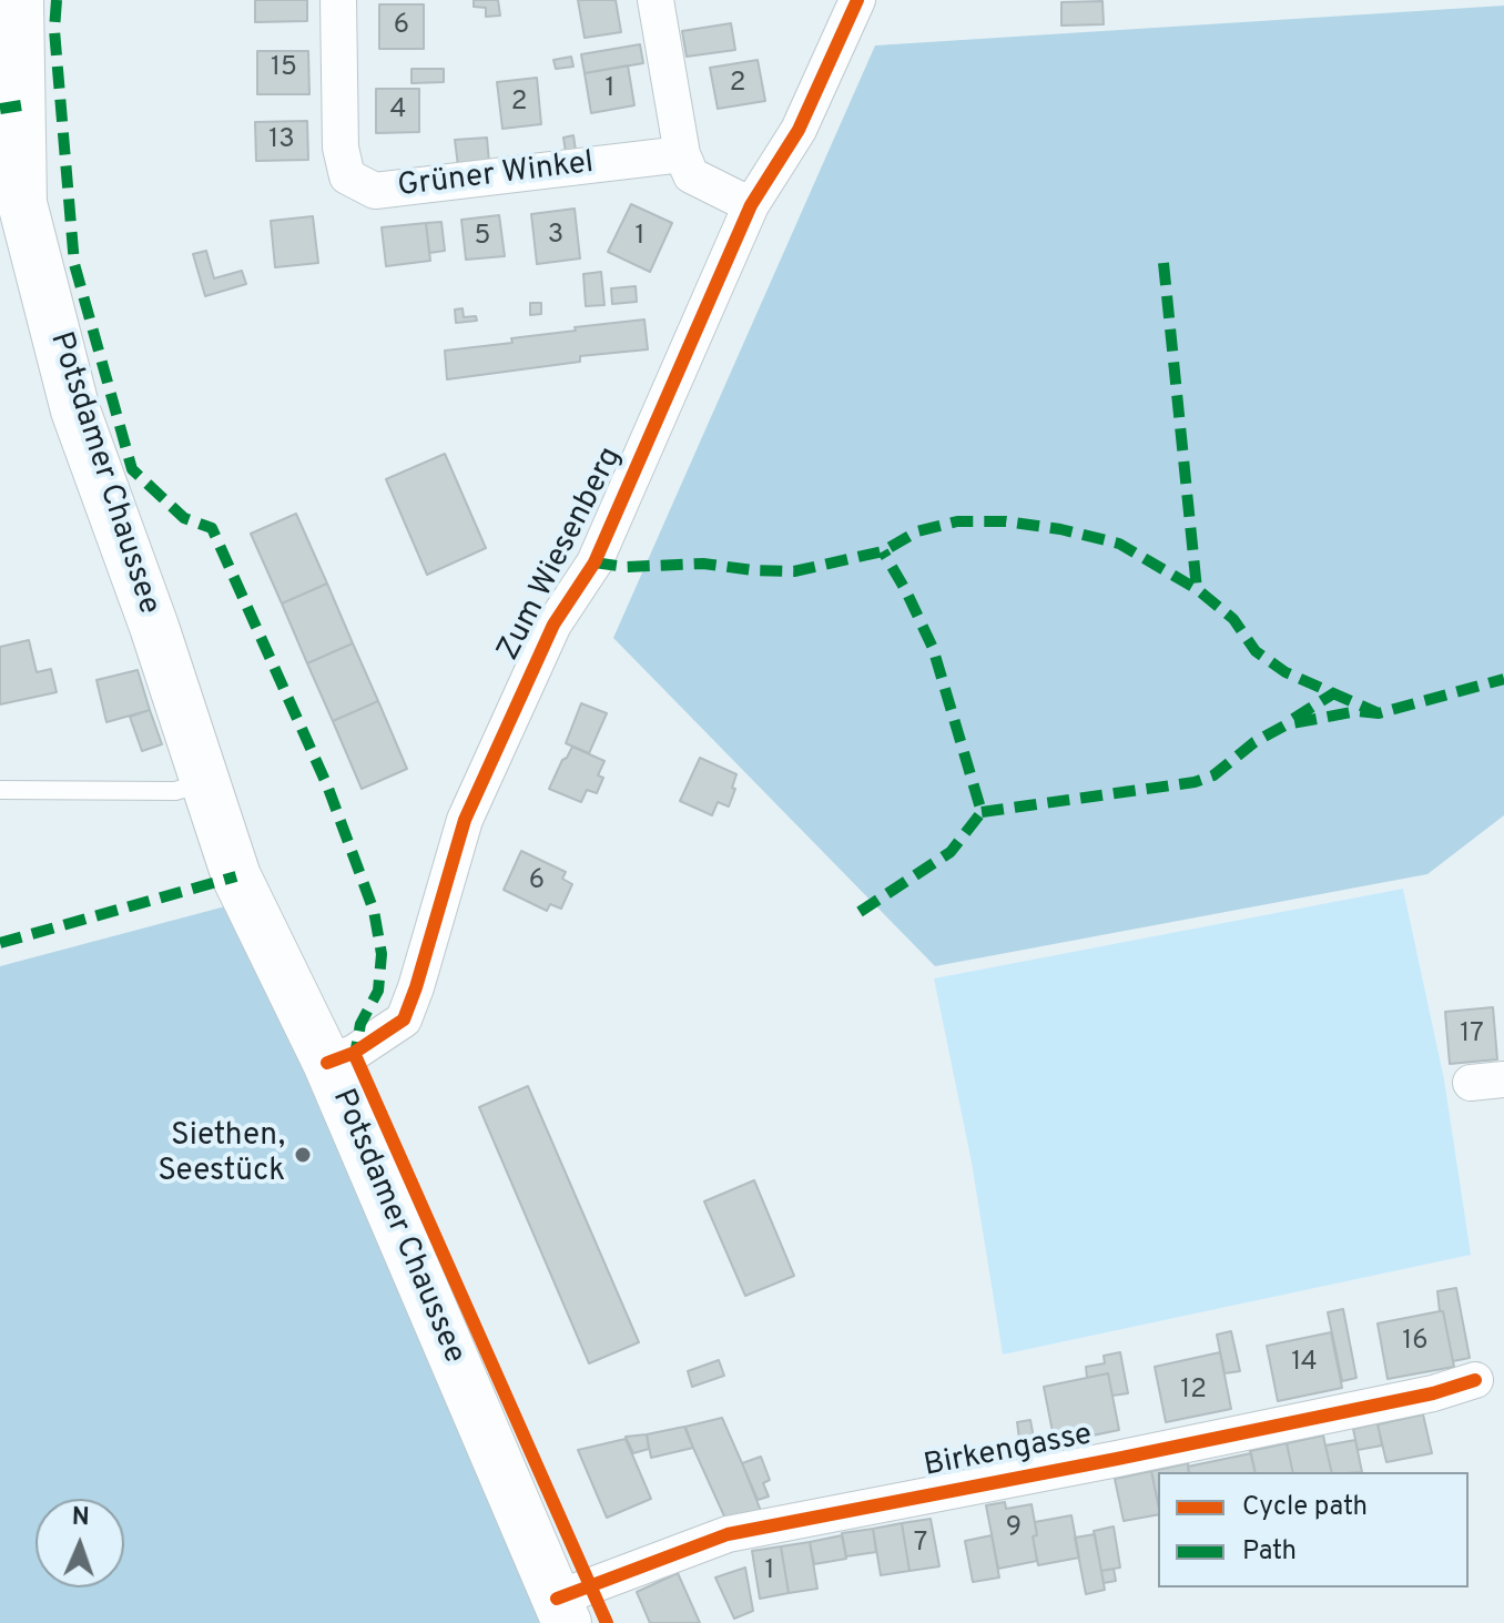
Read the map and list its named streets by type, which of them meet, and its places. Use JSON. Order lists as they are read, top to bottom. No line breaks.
{"streets":{"main road":["Potsdamer Chaussee"],"street":["Grüner Winkel","Zum Wiesenberg","Birkengasse"]},"crossings":[["Potsdamer Chaussee","Zum Wiesenberg"],["Potsdamer Chaussee","Birkengasse"]],"places":["Siethen, Seestück"],"house_numbers":["6","15","2","1","2","4","13","3","5","1","6","17","16","14","12","9","7","1"],"legend":["Cycle path","Path"],"north":"top"}
